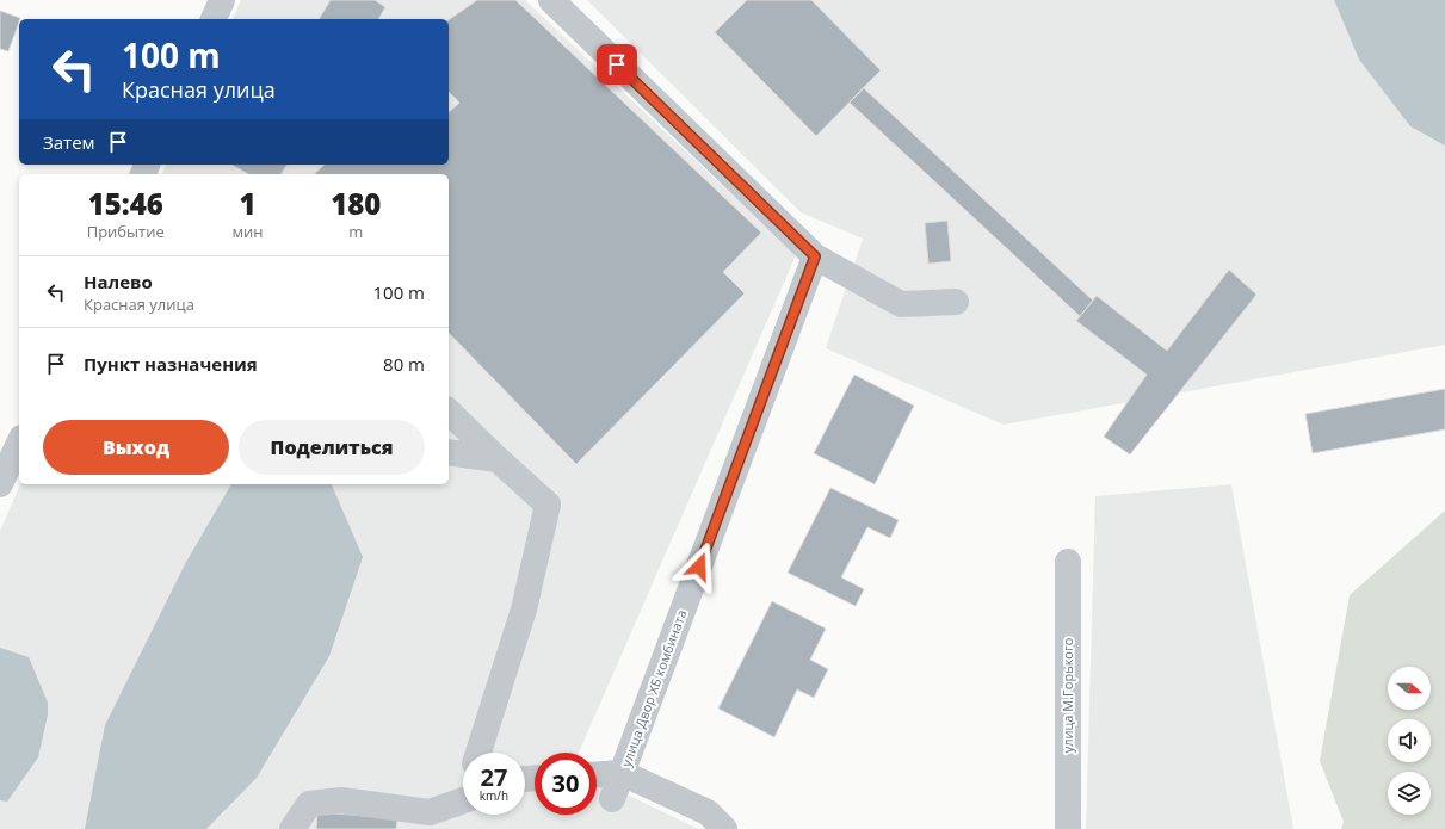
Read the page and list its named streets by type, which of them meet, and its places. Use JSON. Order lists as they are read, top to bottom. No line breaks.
{"streets":{"street":["улица Двор ХБ комбината","улица М.Горького"]},"north":"right","page":{"turn":["100 m","Красная улица"],"then":"Затем","eta":["15:46","Прибытие","1","мин","180","m"],"list":[{"name":"Налево","note":"Красная улица","value":"100 m"},{"name":"Пункт назначения","value":"80 m"}],"buttons":["Выход","Поделиться"],"speed":"27 km/h","limit":"30"}}
